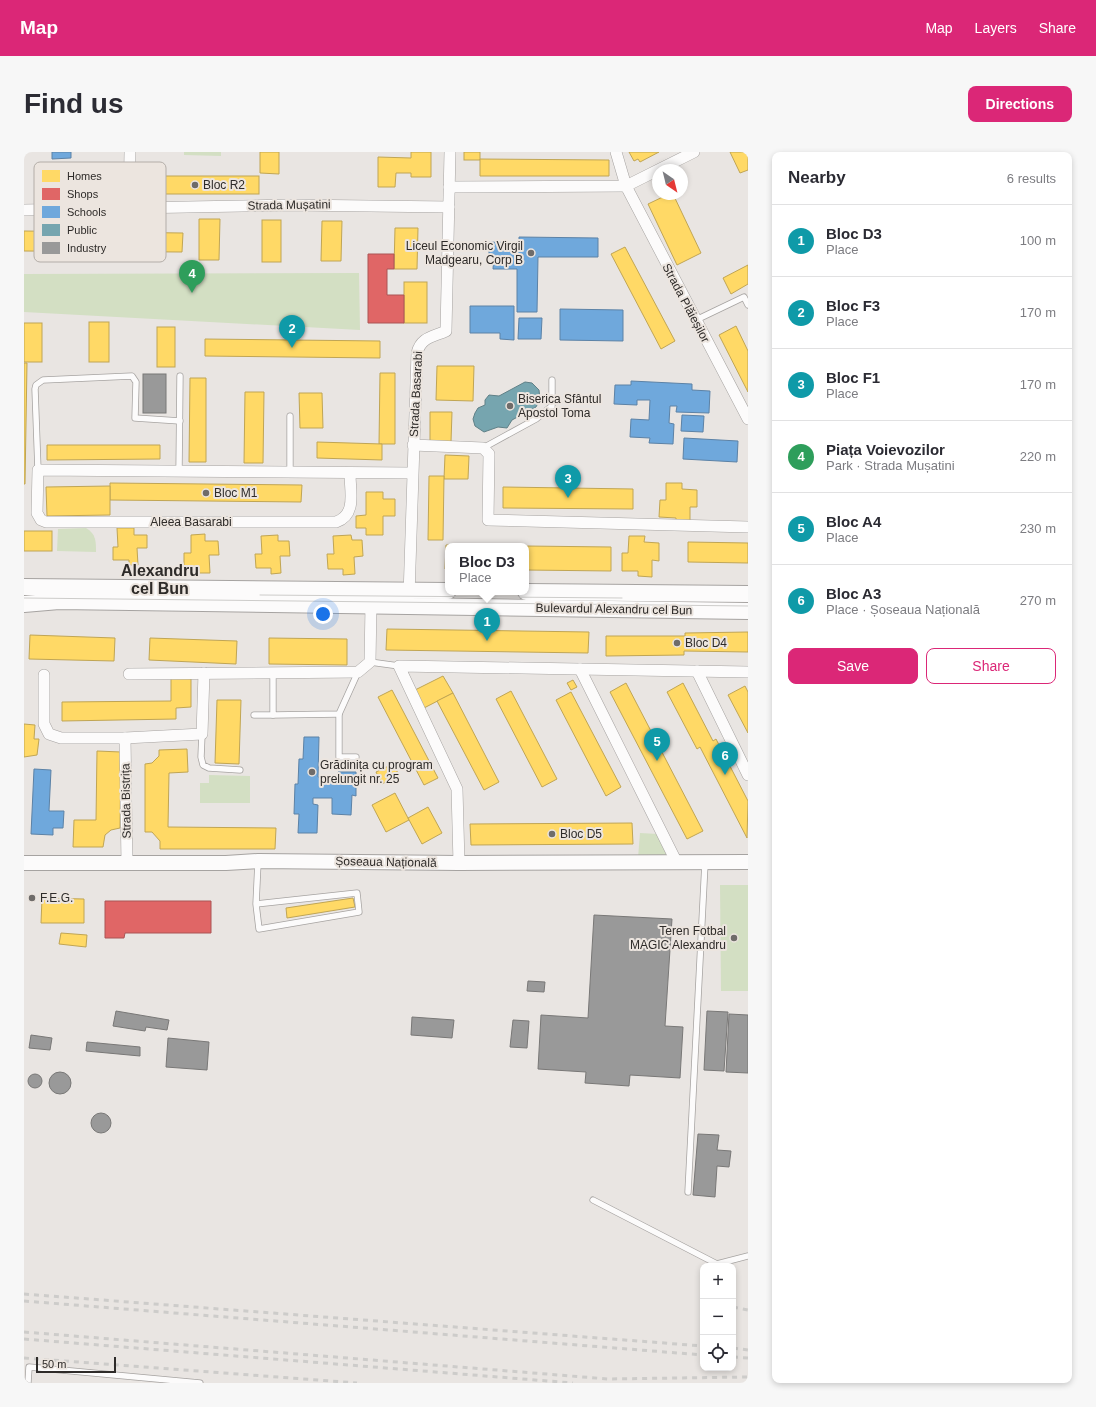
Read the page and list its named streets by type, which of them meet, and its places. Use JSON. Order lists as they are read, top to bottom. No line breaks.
{"streets":{"main road":["Bulevardul Alexandru cel Bun"],"street":["Strada Mușatini","Strada Plăieșilor","Strada Basarabi","Aleea Basarabi","Strada Bistrița","Șoseaua Națională"]},"crossings":[["Strada Mușatini","Strada Basarabi"],["Strada Basarabi","Bulevardul Alexandru cel Bun"],["Strada Bistrița","Șoseaua Națională"]],"districts":["Alexandru cel Bun"],"places":["Bloc R2","Liceul Economic Virgil Madgearu, Corp B","Biserica Sfântul Apostol Toma","Bloc M1","Bloc D4","Grădinița cu program prelungit nr. 25","Bloc D5","F.E.G.","Teren Fotbal MAGIC Alexandru"],"legend":["Homes","Shops","Schools","Public","Industry"],"scale_bar":"50 m","north":"bottom right","page":{"header":"Map","nav":["Map","Layers","Share"],"buttons":["Directions",["Save","Share"]],"title":"Find us","heading":["Nearby","6 results"],"list":[{"mark":"1","name":"Bloc D3","note":"Place","value":"100 m"},{"mark":"2","name":"Bloc F3","note":"Place","value":"170 m"},{"mark":"3","name":"Bloc F1","note":"Place","value":"170 m"},{"mark":"4","name":"Piața Voievozilor","note":"Park · Strada Mușatini","value":"220 m"},{"mark":"5","name":"Bloc A4","note":"Place","value":"230 m"},{"mark":"6","name":"Bloc A3","note":"Place · Șoseaua Națională","value":"270 m"}],"pins":["4","2","3","1","5","6"],"popup":["Bloc D3","Place"],"map_buttons":["+","−"],"scale":"50 m"}}
